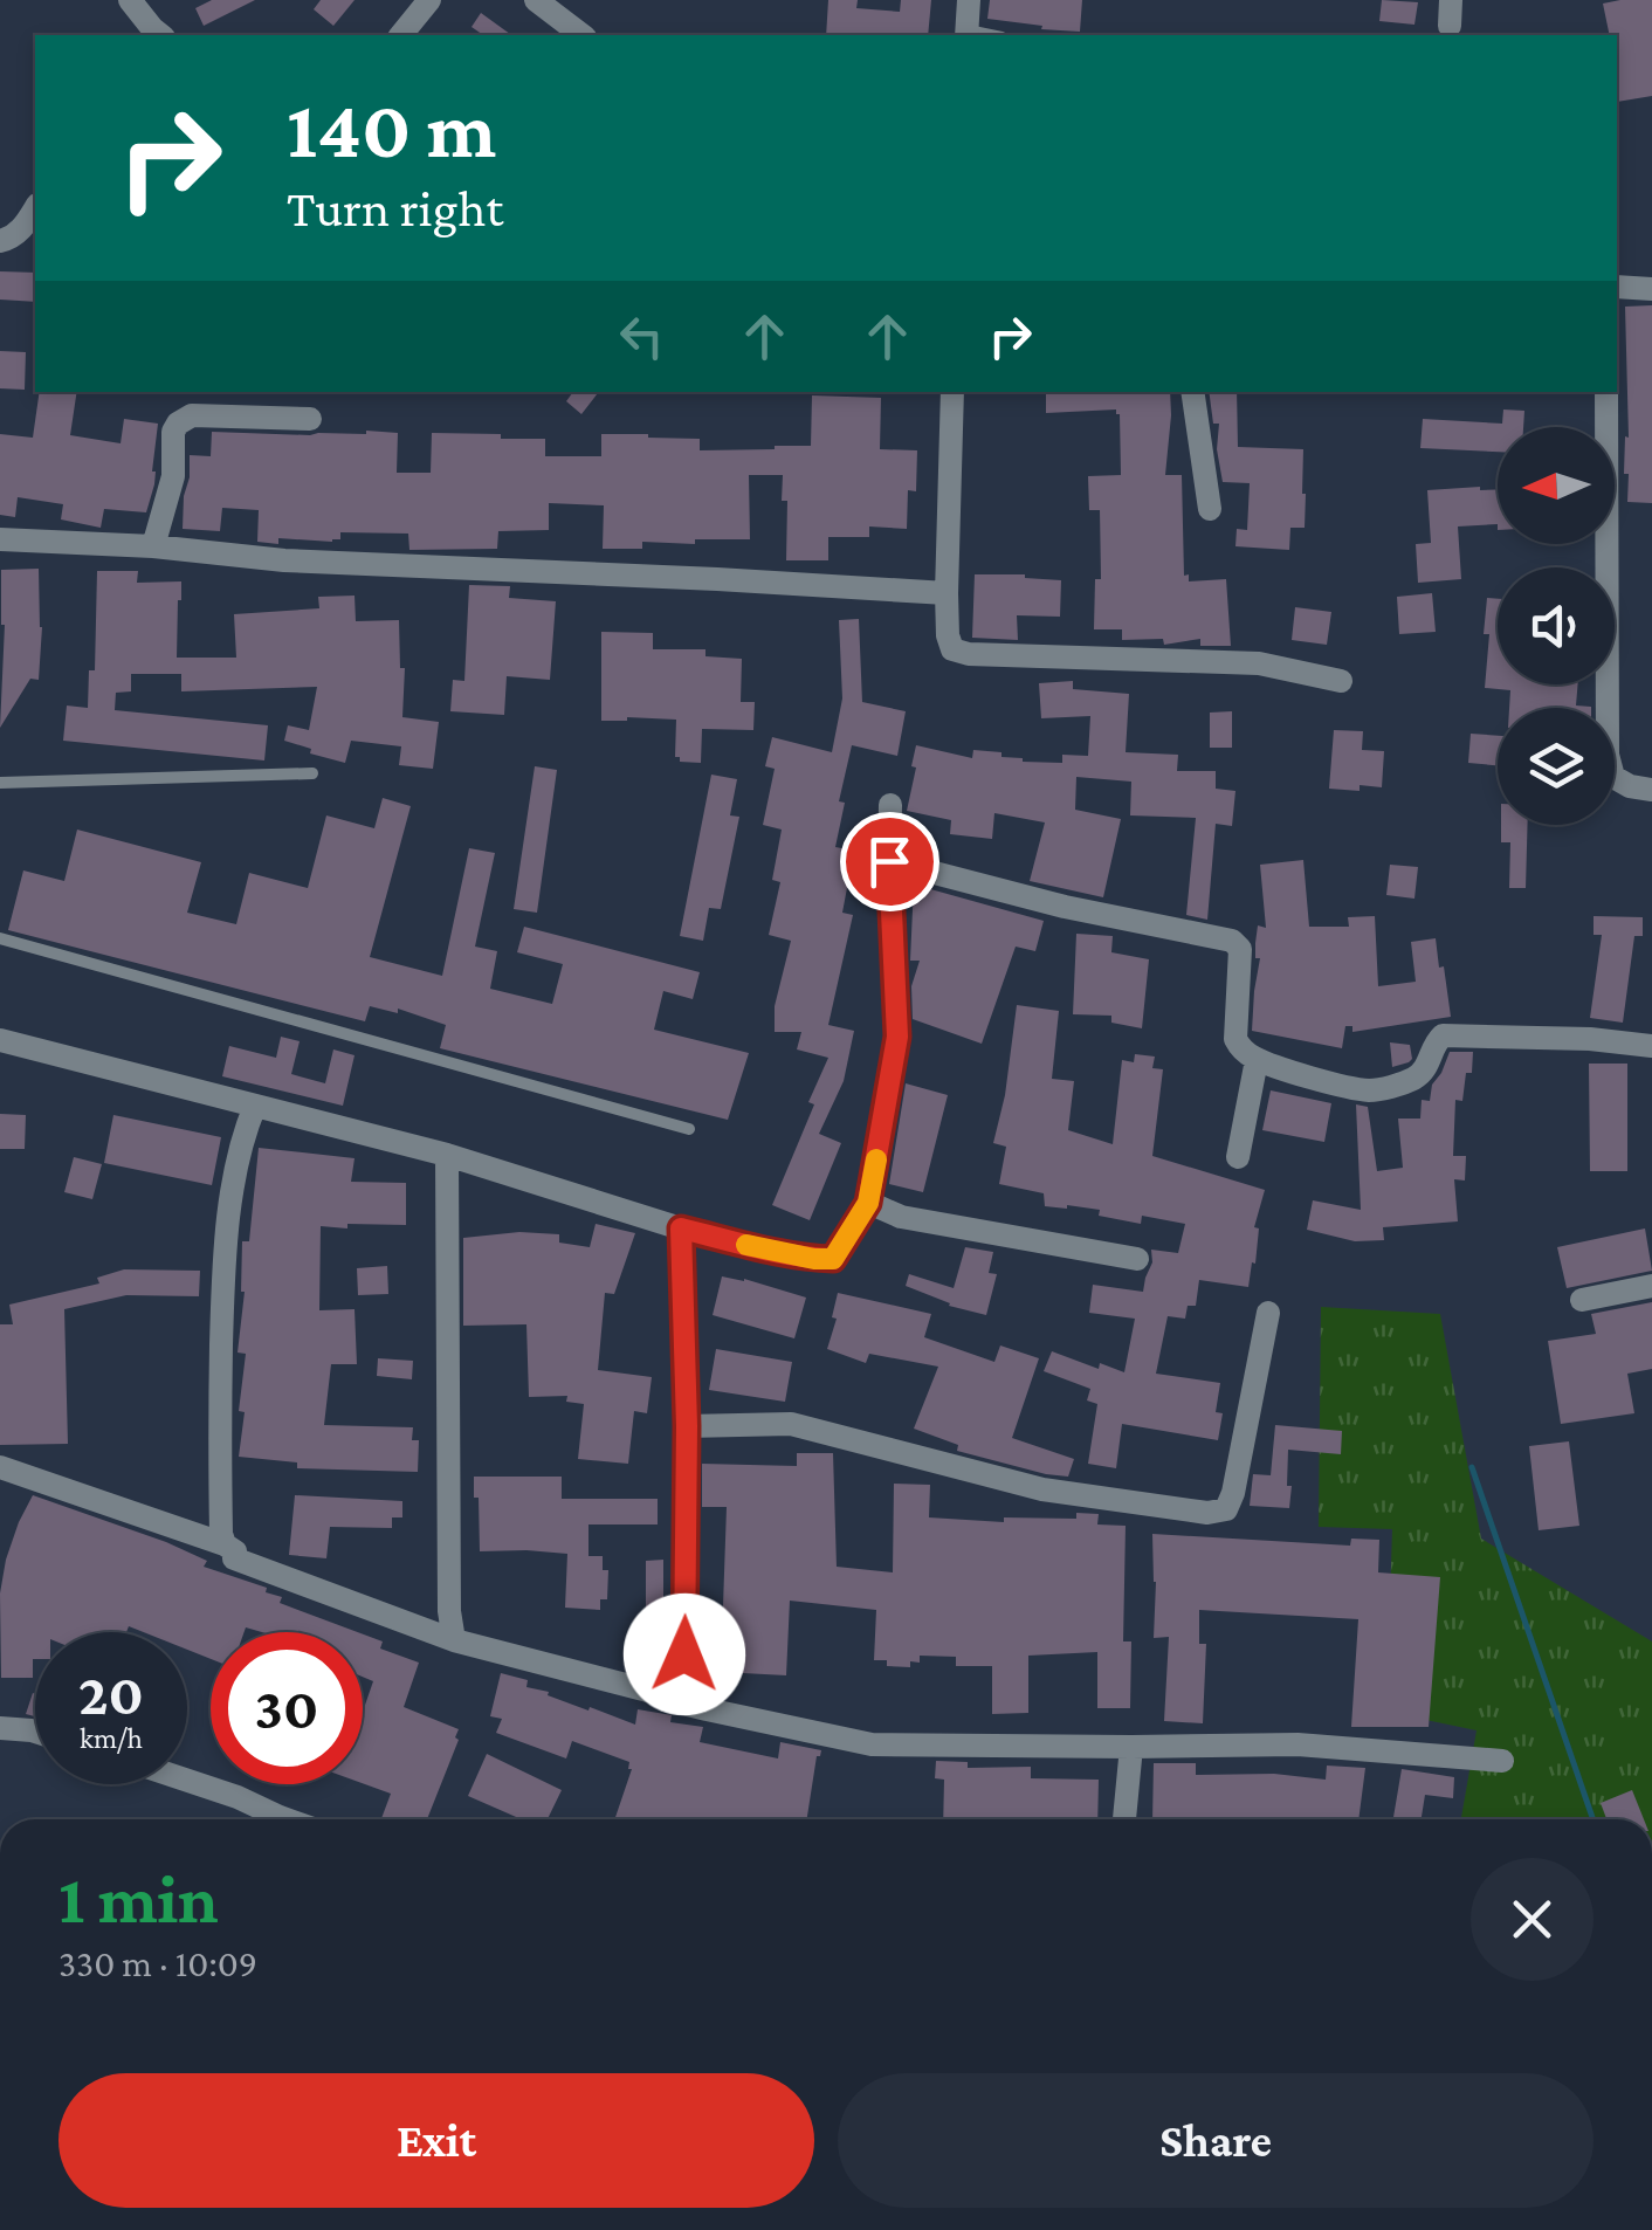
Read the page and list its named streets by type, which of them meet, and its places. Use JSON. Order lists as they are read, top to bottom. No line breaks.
{"north":"left","page":{"turn":["140 m","Turn right"],"speed":"20 km/h","limit":"30","heading":["1 min","330 m · 10:09"],"buttons":["Exit","Share"]}}
